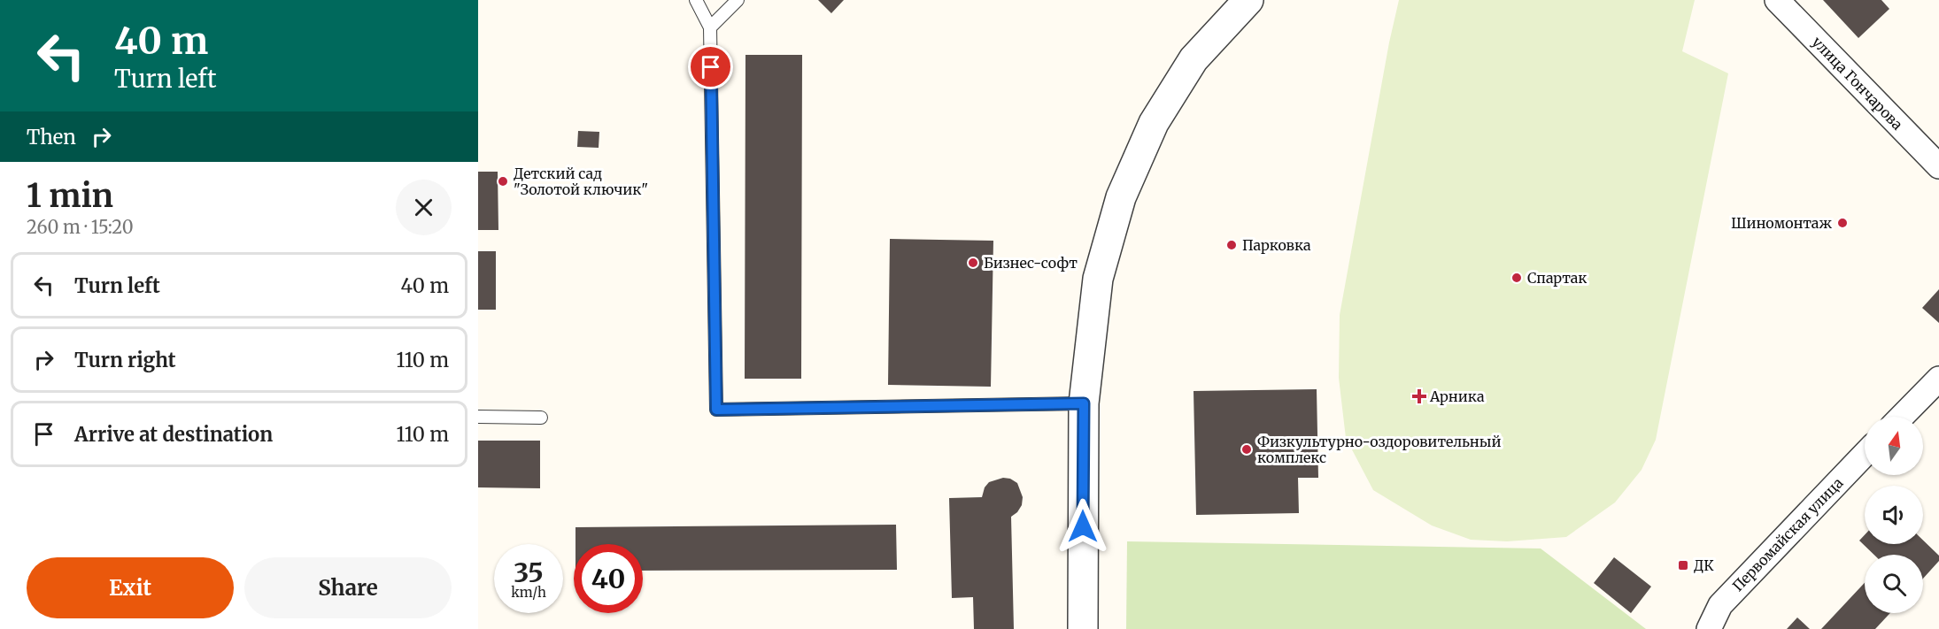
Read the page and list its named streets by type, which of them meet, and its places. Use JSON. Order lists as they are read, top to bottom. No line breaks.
{"streets":{"street":["улица Гончарова","Первомайская улица"]},"places":{"other":["Детский сад \"Золотой ключик\"","Шиномонтаж","Парковка","Бизнес-софт","Спартак","Физкультурно-оздоровительный комплекс"],"health":["Арника"],"transit":["ДК"]},"north":"top","page":{"turn":["40 m","Turn left"],"then":"Then","heading":["1 min","260 m · 15:20"],"list":[{"name":"Turn left","value":"40 m"},{"name":"Turn right","value":"110 m"},{"name":"Arrive at destination","value":"110 m"}],"speed":"35 km/h","limit":"40","buttons":["Exit","Share"]}}
